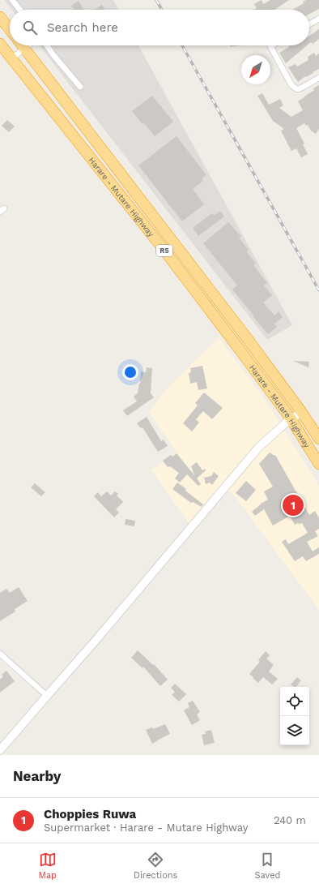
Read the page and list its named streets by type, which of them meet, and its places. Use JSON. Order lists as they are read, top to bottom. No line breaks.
{"streets":{"highway":["Harare - Mutare Highway","R5"]},"north":"bottom left","page":{"search":"Search here","pins":"1","heading":"Nearby","list":[{"mark":"1","name":"Choppies Ruwa","note":"Supermarket · Harare - Mutare Highway","value":"240 m"}],"nav":["Map","Directions","Saved"]}}
